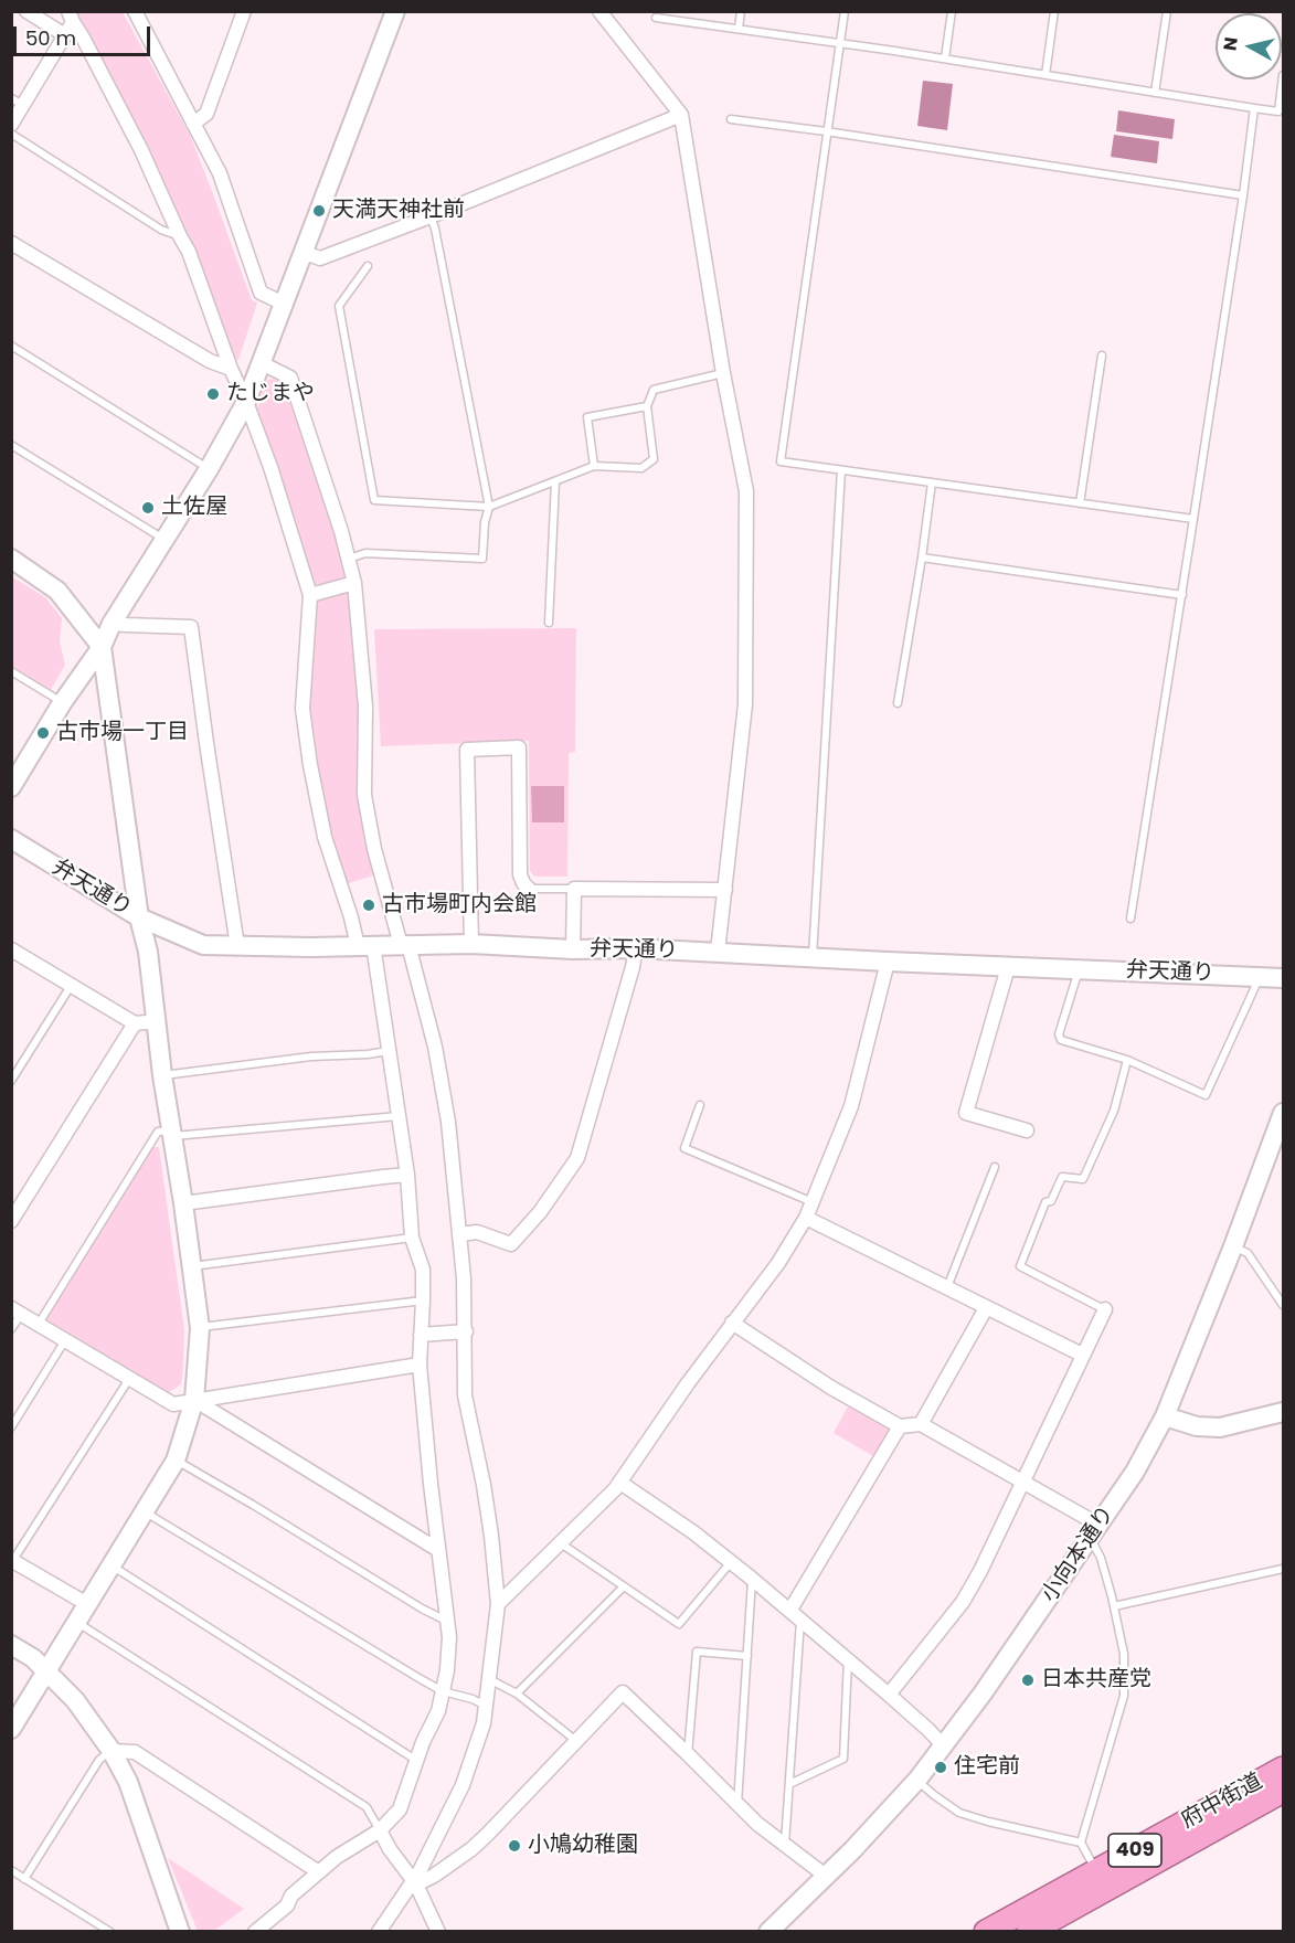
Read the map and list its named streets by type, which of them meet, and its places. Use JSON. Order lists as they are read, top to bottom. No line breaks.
{"streets":{"highway":["府中街道","409"],"street":["弁天通り","小向本通り"]},"places":["天満天神社前","たじまや","土佐屋","古市場一丁目","古市場町内会館","日本共産党","住宅前","小鳩幼稚園"],"scale_bar":"50 m","north":"left"}
